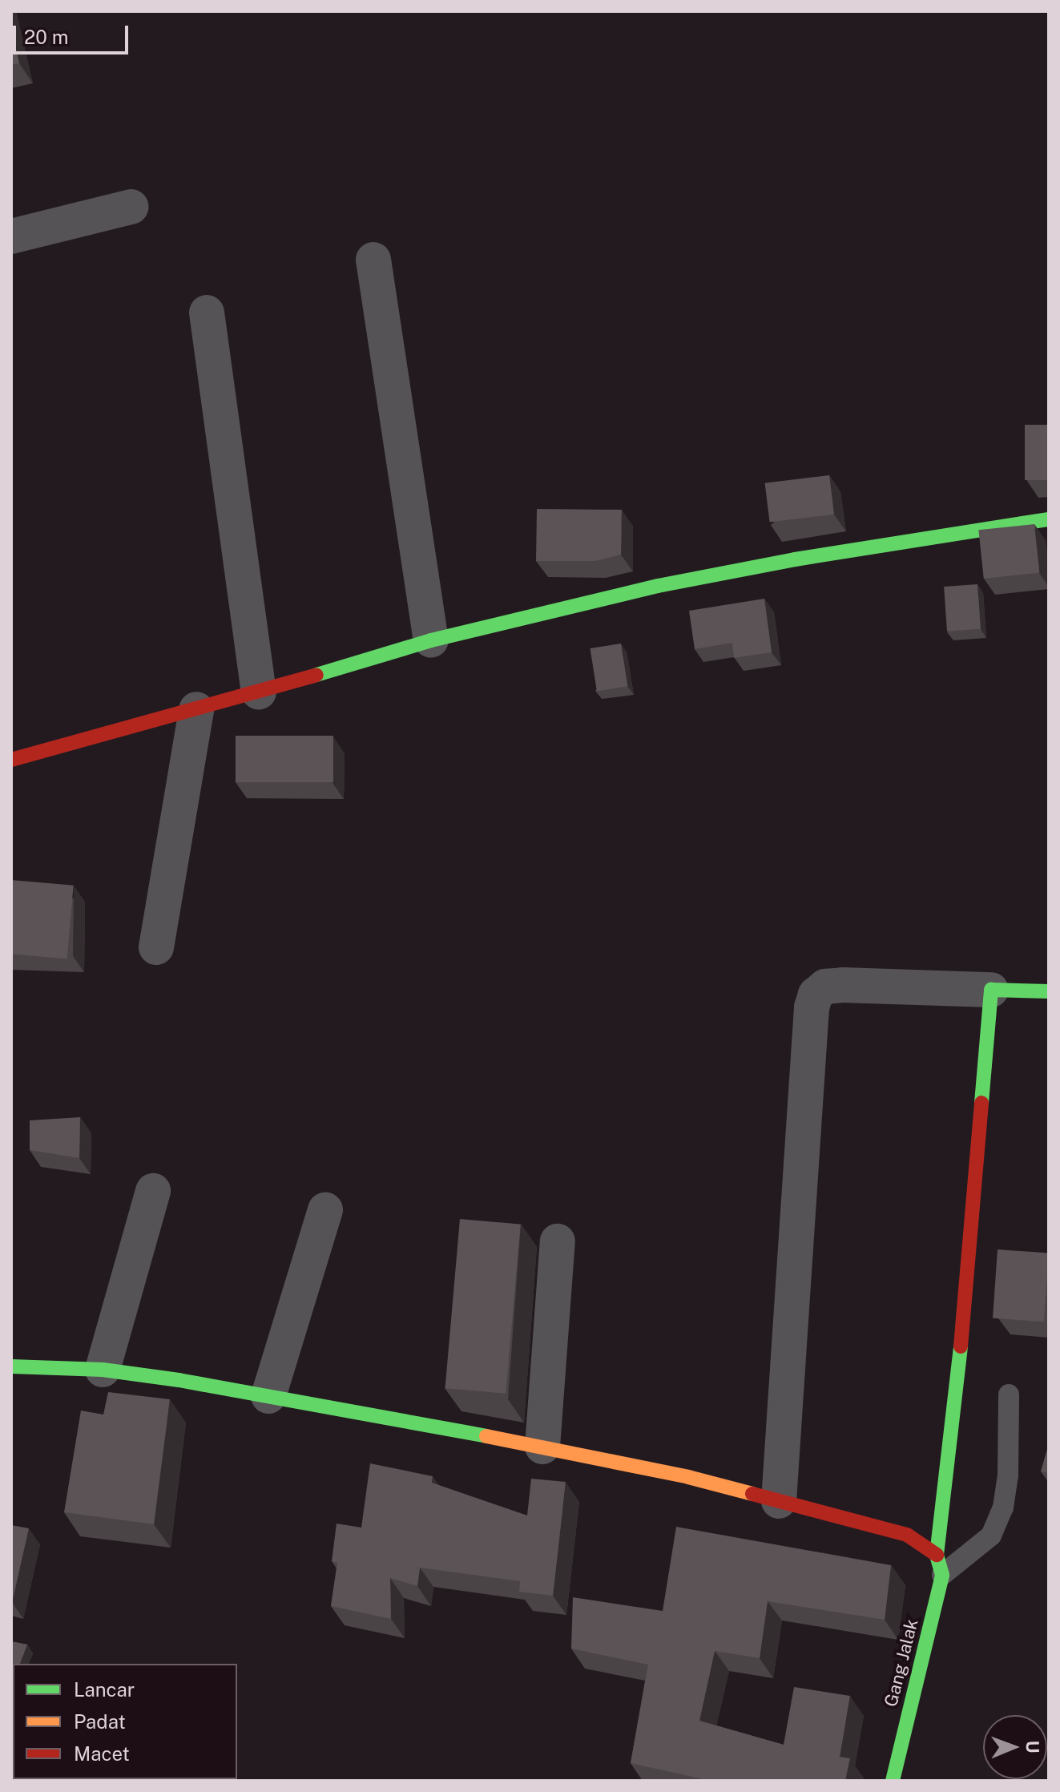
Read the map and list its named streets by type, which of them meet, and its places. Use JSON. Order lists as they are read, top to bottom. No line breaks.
{"streets":{"street":["Gang Jalak"]},"legend":["Lancar","Padat","Macet"],"scale_bar":"20 m","north":"right"}
